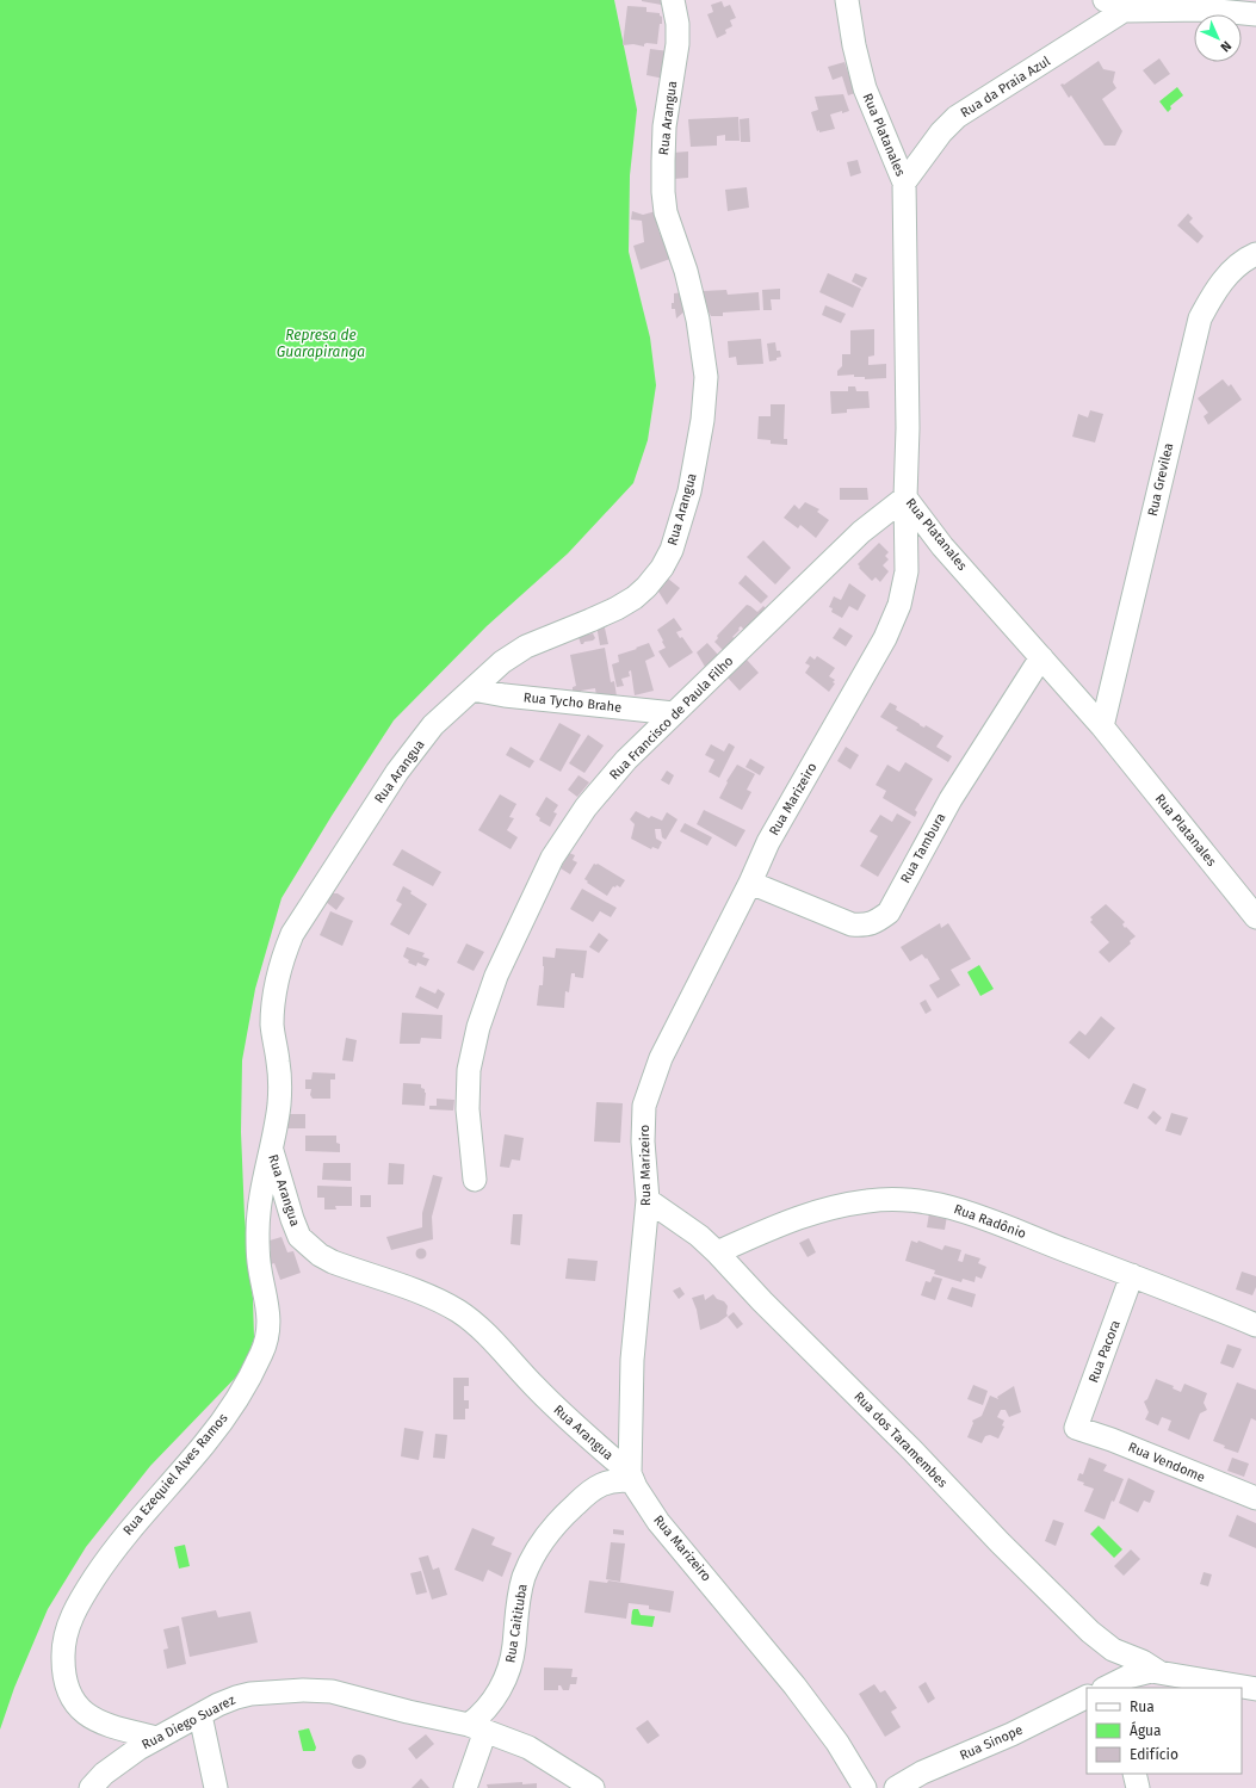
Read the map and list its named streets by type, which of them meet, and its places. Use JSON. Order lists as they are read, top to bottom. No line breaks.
{"streets":{"street":["Rua da Praia Azul","Rua Arangua","Rua Platanales","Rua Grevilea","Rua Tycho Brahe","Rua Francisco de Paula Filho","Rua Marizeiro","Rua Tambura","Rua Radônio","Rua Pacora","Rua dos Taramembes","Rua Vendome","Rua Ezequiel Alves Ramos","Rua Caitituba","Rua Diego Suarez","Rua Sinope"]},"crossings":[["Rua da Praia Azul","Rua Platanales"],["Rua Arangua","Rua Tycho Brahe"],["Rua Arangua","Rua Marizeiro"],["Rua Arangua","Rua Ezequiel Alves Ramos"],["Rua Arangua","Rua Caitituba"],["Rua Platanales","Rua Grevilea"],["Rua Platanales","Rua Francisco de Paula Filho"],["Rua Platanales","Rua Marizeiro"],["Rua Platanales","Rua Tambura"],["Rua Tycho Brahe","Rua Francisco de Paula Filho"],["Rua Francisco de Paula Filho","Rua Marizeiro"],["Rua Marizeiro","Rua Tambura"],["Rua Marizeiro","Rua dos Taramembes"],["Rua Marizeiro","Rua Caitituba"],["Rua Radônio","Rua Pacora"],["Rua Radônio","Rua dos Taramembes"],["Rua Pacora","Rua Vendome"],["Rua Ezequiel Alves Ramos","Rua Diego Suarez"],["Rua Caitituba","Rua Diego Suarez"]],"water":["Represa de Guarapiranga"],"legend":["Rua","Água","Edifício"],"north":"bottom right"}
